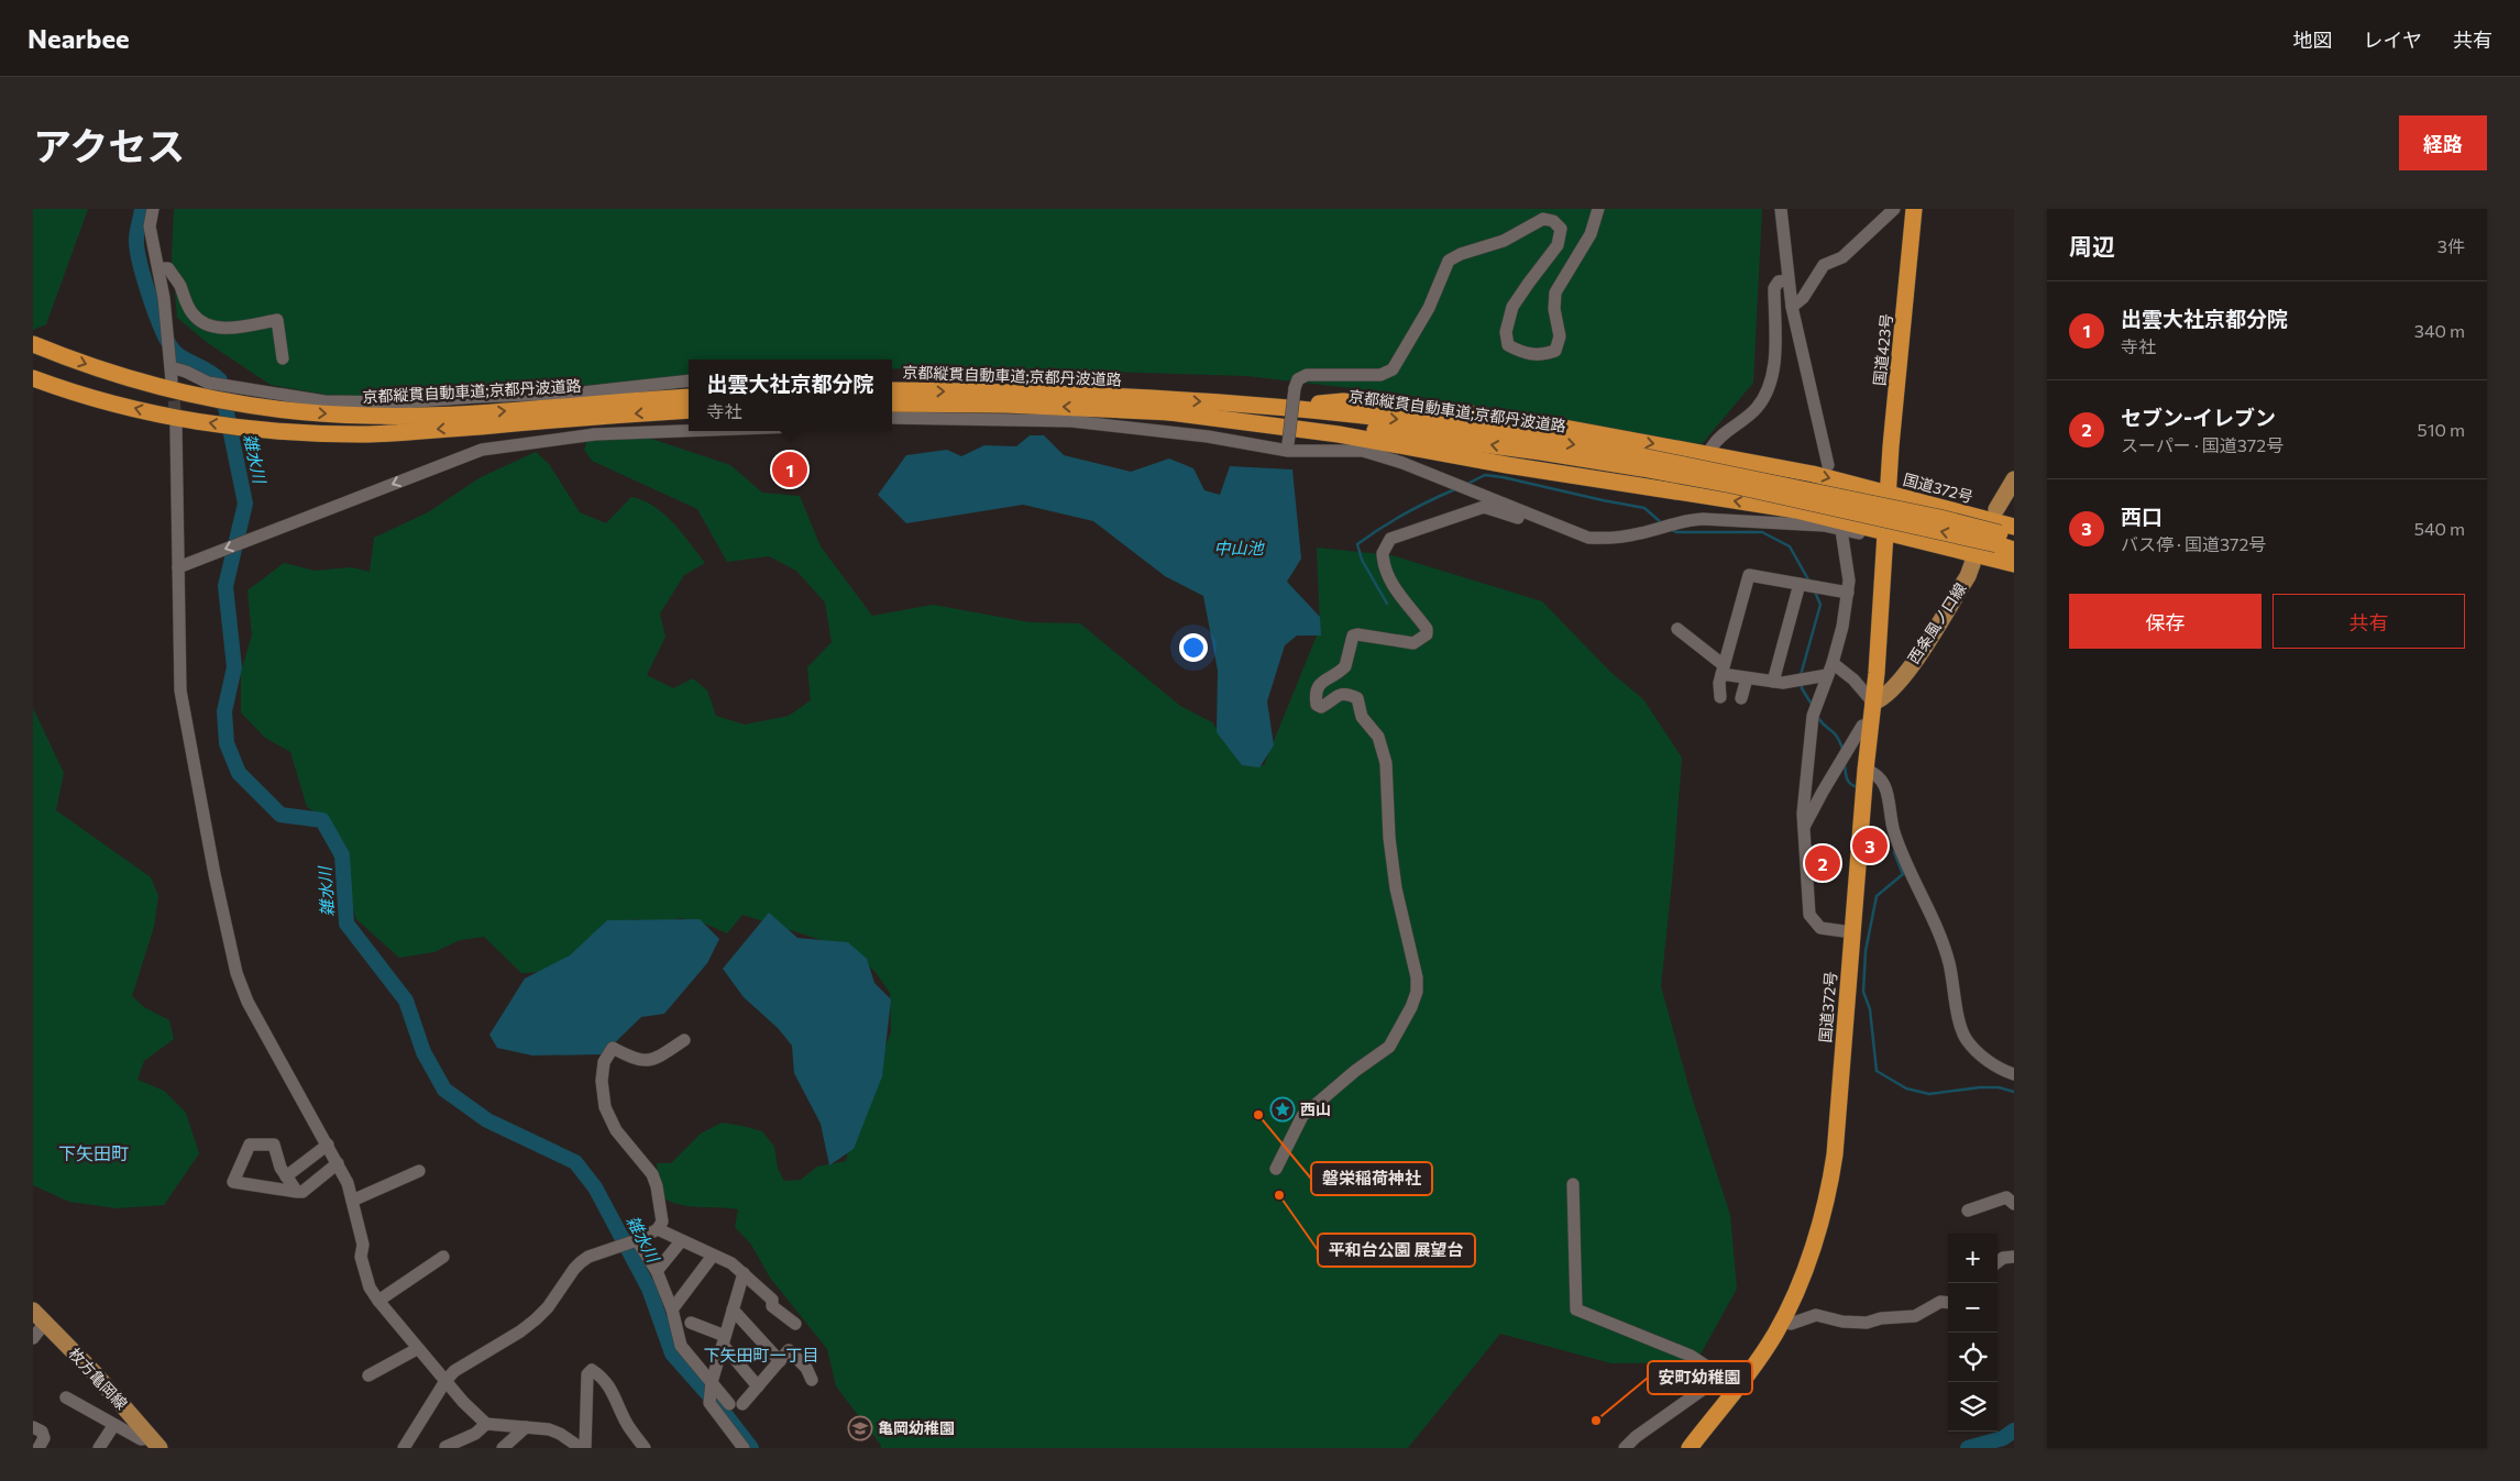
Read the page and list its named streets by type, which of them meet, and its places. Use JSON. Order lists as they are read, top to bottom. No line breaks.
{"streets":{"highway":["国道423号","京都縦貫自動車道;京都丹波道路","国道372号"],"main road":["西条風ノ口線","枚方亀岡線"]},"crossings":[["国道423号","国道372号"],["京都縦貫自動車道;京都丹波道路","国道372号"],["国道372号","西条風ノ口線"]],"districts":["下矢田町","下矢田町一丁目"],"water":["雑水川","中山池"],"places":{"place":["西山"],"other":["磐栄稲荷神社","平和台公園 展望台","安町幼稚園"],"school or university":["亀岡幼稚園"]},"page":{"header":"Nearbee","nav":["地図","レイヤ","共有"],"title":"アクセス","buttons":["経路",["保存","共有"]],"heading":["周辺","3件"],"list":[{"mark":"1","name":"出雲大社京都分院","note":"寺社","value":"340 m"},{"mark":"2","name":"セブン-イレブン","note":"スーパー · 国道372号","value":"510 m"},{"mark":"3","name":"西口","note":"バス停 · 国道372号","value":"540 m"}],"popup":["出雲大社京都分院","寺社"],"pins":["1","3","2"],"map_buttons":["+","−"]}}
